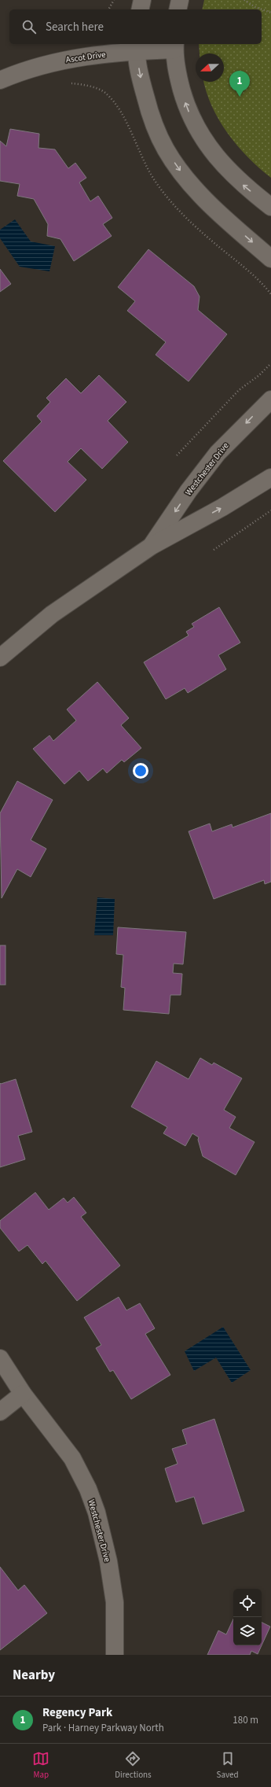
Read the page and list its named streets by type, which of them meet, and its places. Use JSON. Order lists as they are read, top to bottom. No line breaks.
{"streets":{"street":["Ascot Drive","Westchester Drive"]},"north":"left","page":{"search":"Search here","pins":"1","heading":"Nearby","list":[{"mark":"1","name":"Regency Park","note":"Park · Harney Parkway North","value":"180 m"}],"nav":["Map","Directions","Saved"]}}
